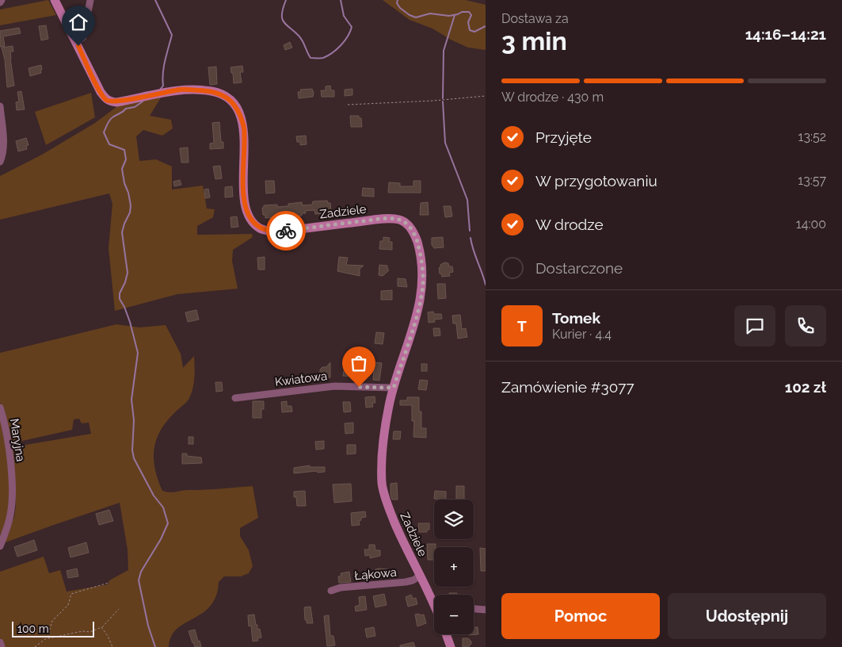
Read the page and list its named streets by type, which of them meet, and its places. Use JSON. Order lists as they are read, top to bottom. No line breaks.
{"streets":{"street":["Zadziele","Kwiatowa","Maryjna","Łąkowa"]},"crossings":[["Zadziele","Kwiatowa"],["Zadziele","Łąkowa"]],"scale_bar":"100 m","page":{"heading":["3 min","Dostawa za","14:16–14:21"],"panel":["Tomek","Kurier · 4.4","Zamówienie #3077","102 zł"],"bar":"W drodze · 430 m","list":[["Przyjęte","13:52"],["W przygotowaniu","13:57"],["W drodze","14:00"],"Dostarczone"],"round":"T","map_buttons":["+","−"],"buttons":["Pomoc","Udostępnij"],"scale":"100 m"}}
